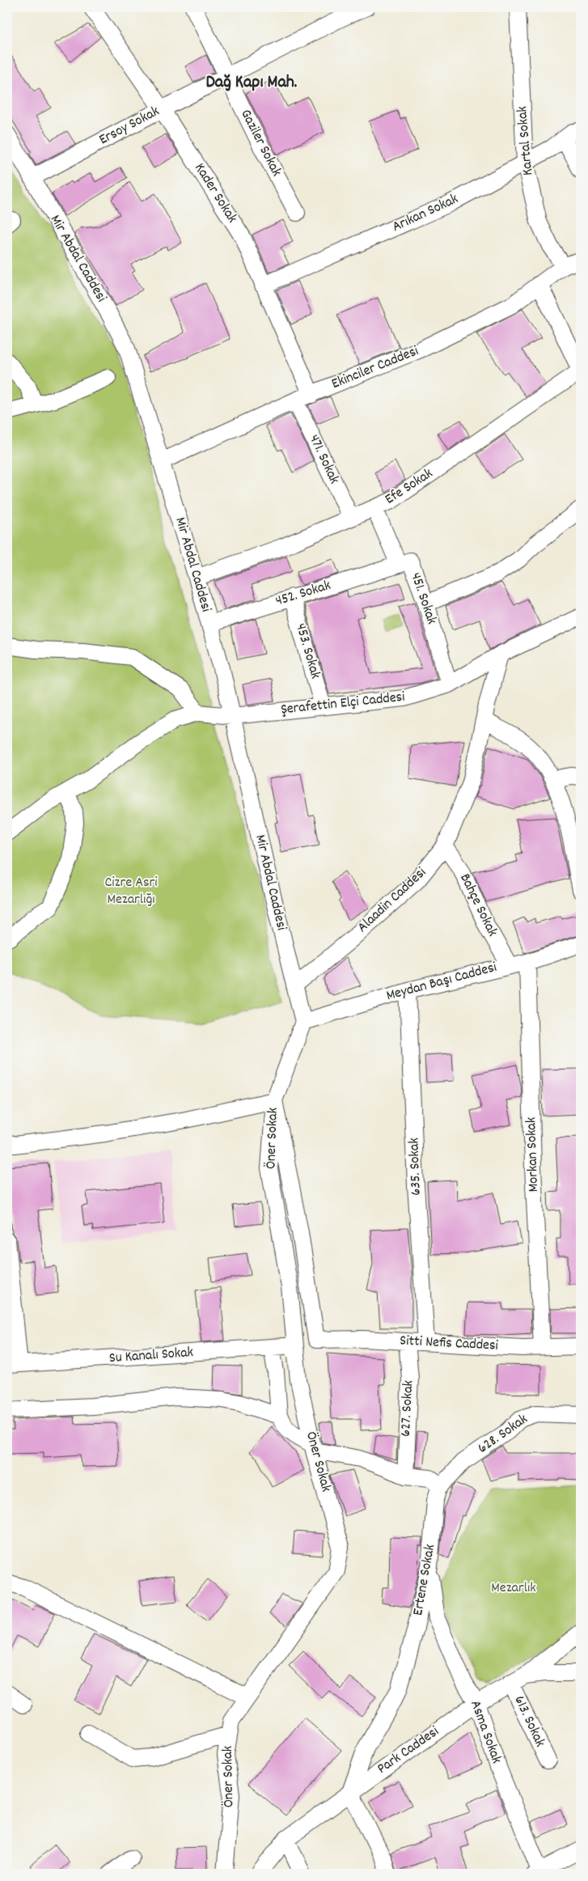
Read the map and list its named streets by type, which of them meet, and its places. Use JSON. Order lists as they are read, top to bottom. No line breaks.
{"streets":{"street":["Ersoy Sokak","Kartal Sokak","Gaziler Sokak","Kader Sokak","Arıkan Sokak","Mir Abdal Caddesi","Ekinciler Caddesi","471. Sokak","Efe Sokak","452. Sokak","451. Sokak","453. Sokak","Şerafettin Elçi Caddesi","Alaadin Caddesi","Bahçe Sokak","Meydan Başı Caddesi","Öner Sokak","Morkan Sokak","635. Sokak","Sitti Nefis Caddesi","Su Kanalı Sokak","627. Sokak","628. Sokak","Ertene Sokak","613. Sokak","Asma Sokak","Park Caddesi"]},"crossings":[["Ersoy Sokak","Gaziler Sokak"],["Ersoy Sokak","Kader Sokak"],["Ersoy Sokak","Mir Abdal Caddesi"],["Kartal Sokak","Arıkan Sokak"],["Kartal Sokak","Ekinciler Caddesi"],["Kader Sokak","Arıkan Sokak"],["Kader Sokak","Ekinciler Caddesi"],["Mir Abdal Caddesi","Ekinciler Caddesi"],["Mir Abdal Caddesi","Efe Sokak"],["Mir Abdal Caddesi","452. Sokak"],["Mir Abdal Caddesi","Şerafettin Elçi Caddesi"],["Mir Abdal Caddesi","Alaadin Caddesi"],["Mir Abdal Caddesi","Meydan Başı Caddesi"],["Mir Abdal Caddesi","Öner Sokak"],["Ekinciler Caddesi","471. Sokak"],["471. Sokak","Efe Sokak"],["Efe Sokak","451. Sokak"],["452. Sokak","451. Sokak"],["452. Sokak","453. Sokak"],["451. Sokak","Şerafettin Elçi Caddesi"],["453. Sokak","Şerafettin Elçi Caddesi"],["Şerafettin Elçi Caddesi","Alaadin Caddesi"],["Alaadin Caddesi","Bahçe Sokak"],["Bahçe Sokak","Meydan Başı Caddesi"],["Meydan Başı Caddesi","Öner Sokak"],["Meydan Başı Caddesi","Morkan Sokak"],["Meydan Başı Caddesi","635. Sokak"],["Öner Sokak","Sitti Nefis Caddesi"],["Öner Sokak","Su Kanalı Sokak"],["Morkan Sokak","Sitti Nefis Caddesi"],["635. Sokak","Sitti Nefis Caddesi"],["Sitti Nefis Caddesi","627. Sokak"],["628. Sokak","Ertene Sokak"],["Ertene Sokak","Asma Sokak"],["Ertene Sokak","Park Caddesi"],["613. Sokak","Park Caddesi"],["Asma Sokak","Park Caddesi"]],"districts":["Dağ Kapı Mah."],"parks":["Cizre Asri Mezarlığı","Mezarlık"]}
